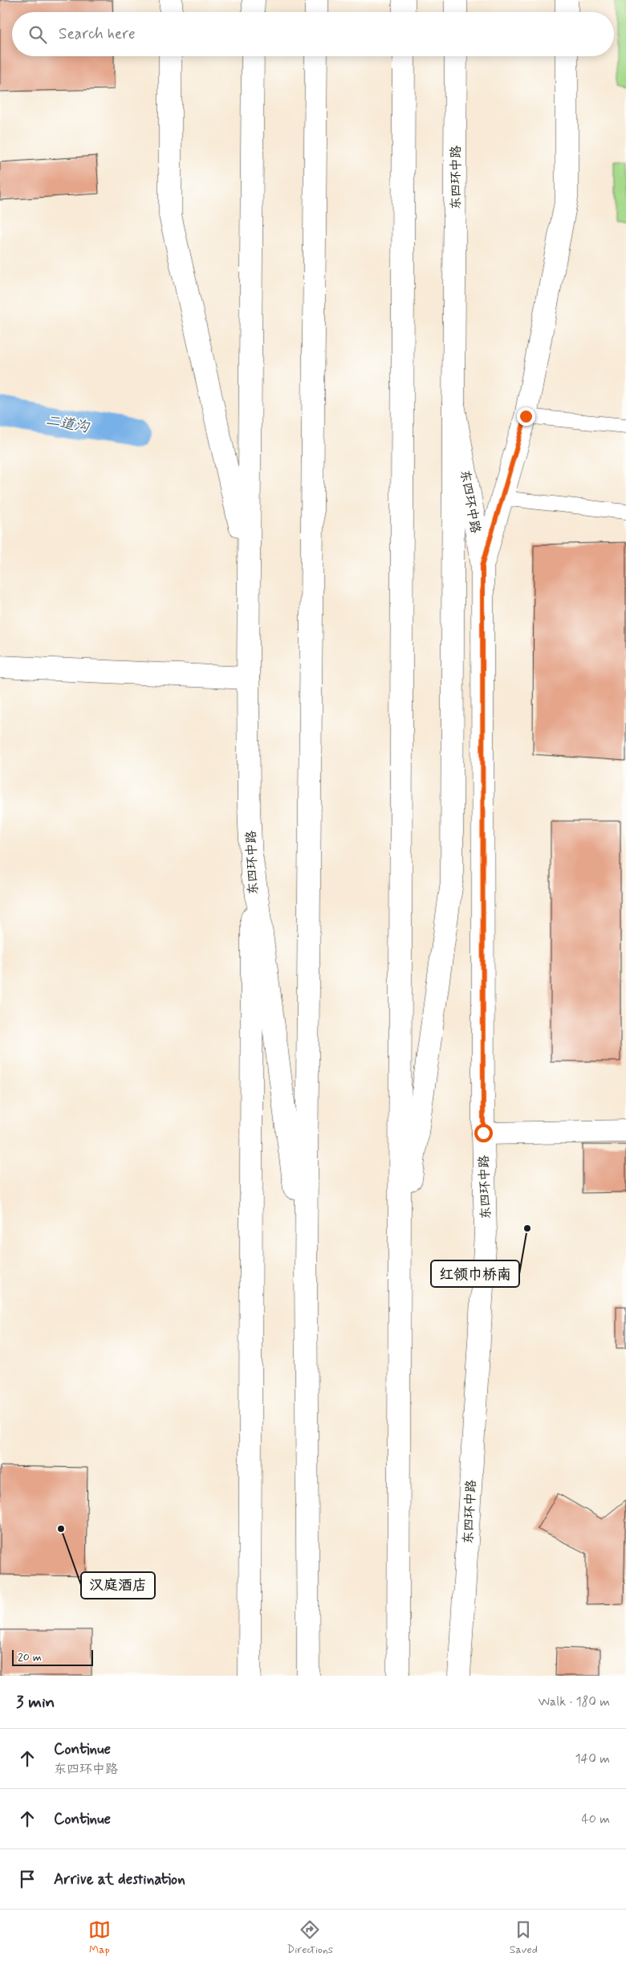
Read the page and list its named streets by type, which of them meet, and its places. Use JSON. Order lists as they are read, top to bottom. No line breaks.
{"streets":{"main road":["东四环中路"]},"water":["二道沟"],"places":["红领巾桥南","汉庭酒店"],"scale_bar":"20 m","page":{"search":"Search here","scale":"20 m","heading":["3 min","Walk · 180 m"],"list":[["Continue","东四环中路","140 m"],["Continue","40 m"],"Arrive at destination"],"nav":["Map","Directions","Saved"]}}
